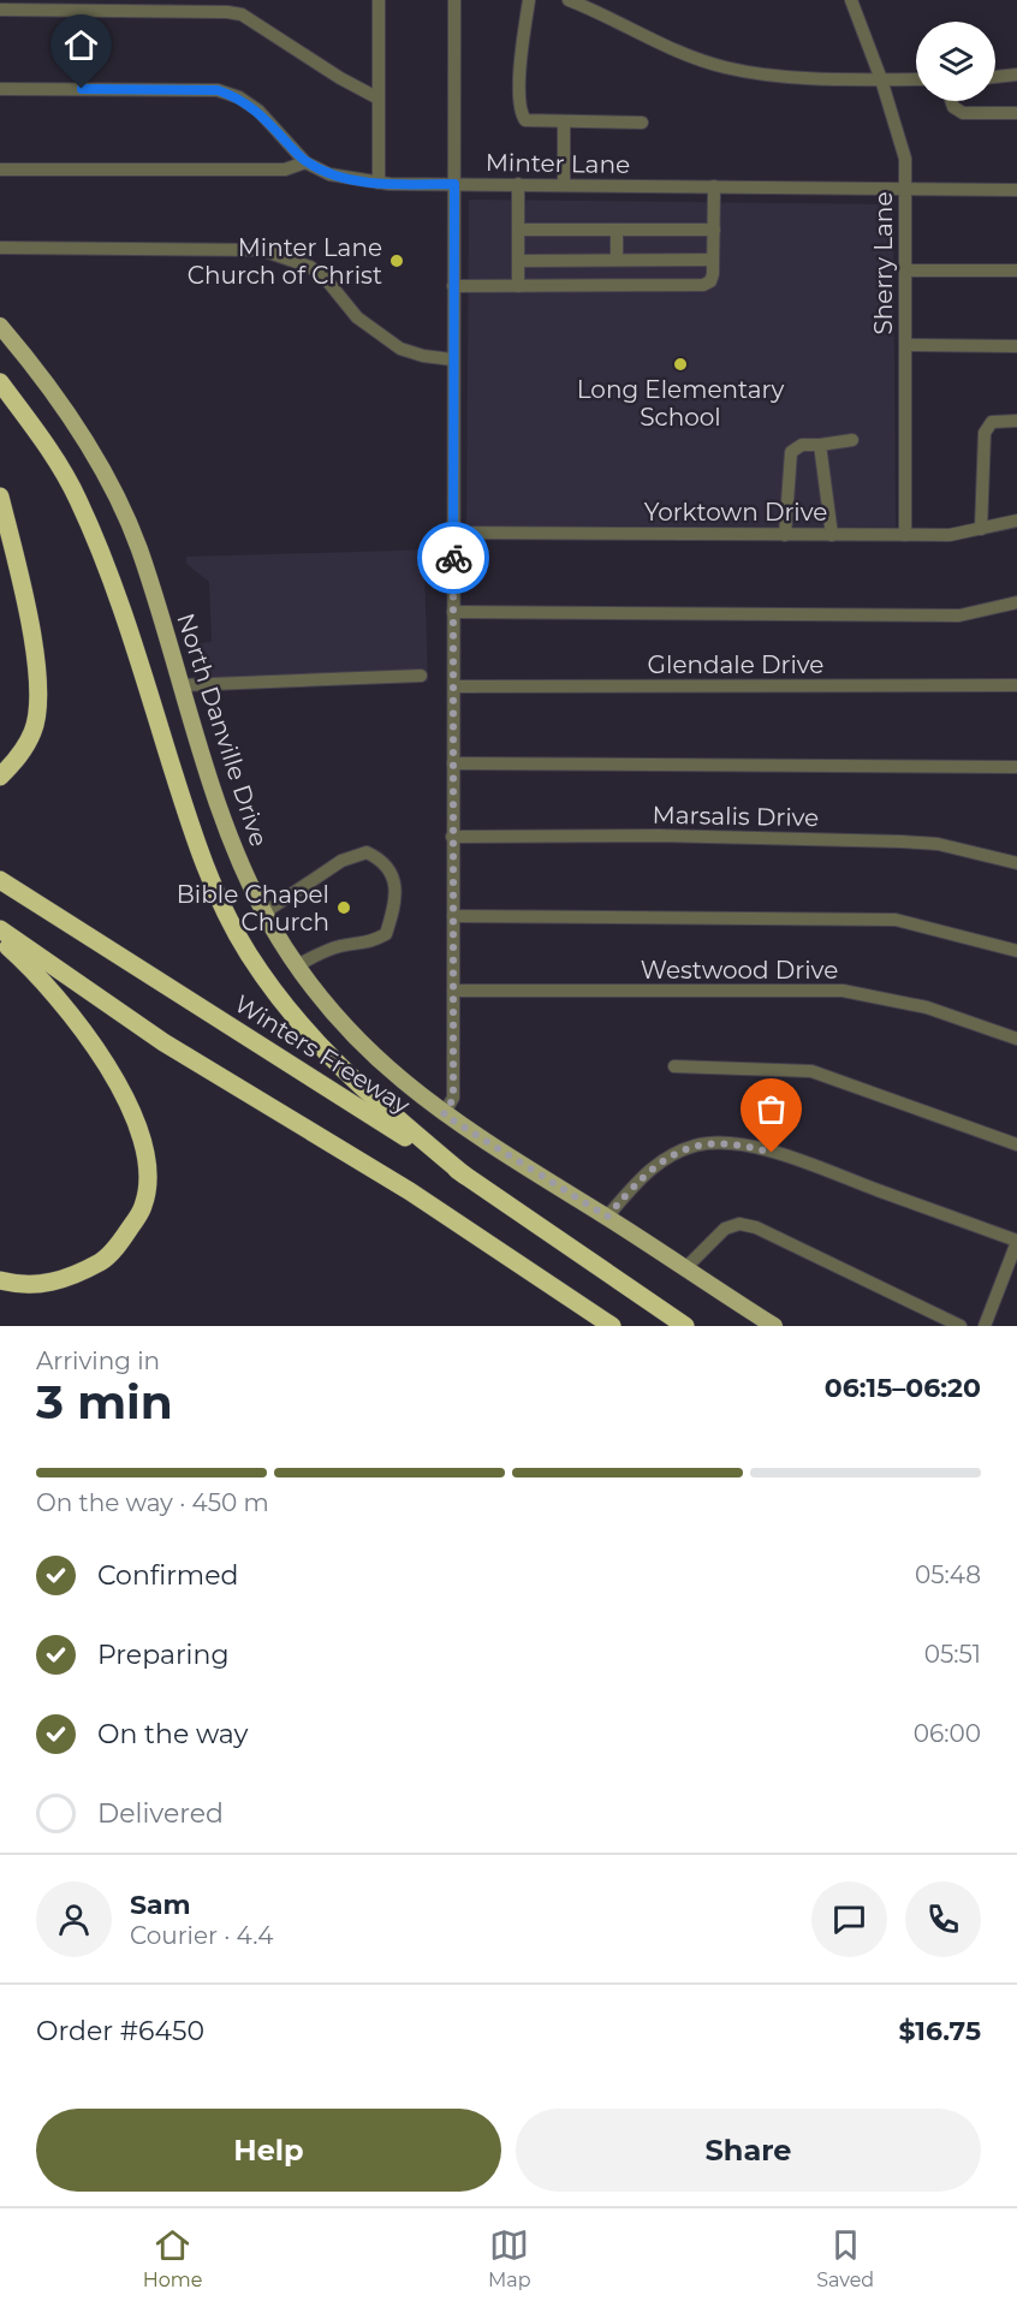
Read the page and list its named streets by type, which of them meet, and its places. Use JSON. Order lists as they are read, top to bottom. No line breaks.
{"streets":{"highway":["Winters Freeway"],"main road":["North Danville Drive"],"street":["Minter Lane","Sherry Lane","Yorktown Drive","Glendale Drive","Marsalis Drive","Westwood Drive"]},"crossings":[["Minter Lane","Sherry Lane"],["Sherry Lane","Yorktown Drive"]],"places":["Minter Lane Church of Christ","Long Elementary School","Bible Chapel Church"],"page":{"heading":["3 min","Arriving in","06:15–06:20"],"panel":["Sam","Courier · 4.4","Order #6450","$16.75"],"bar":"On the way · 450 m","list":[["Confirmed","05:48"],["Preparing","05:51"],["On the way","06:00"],"Delivered"],"buttons":["Help","Share"],"tabs":["Home","Map","Saved"]}}
